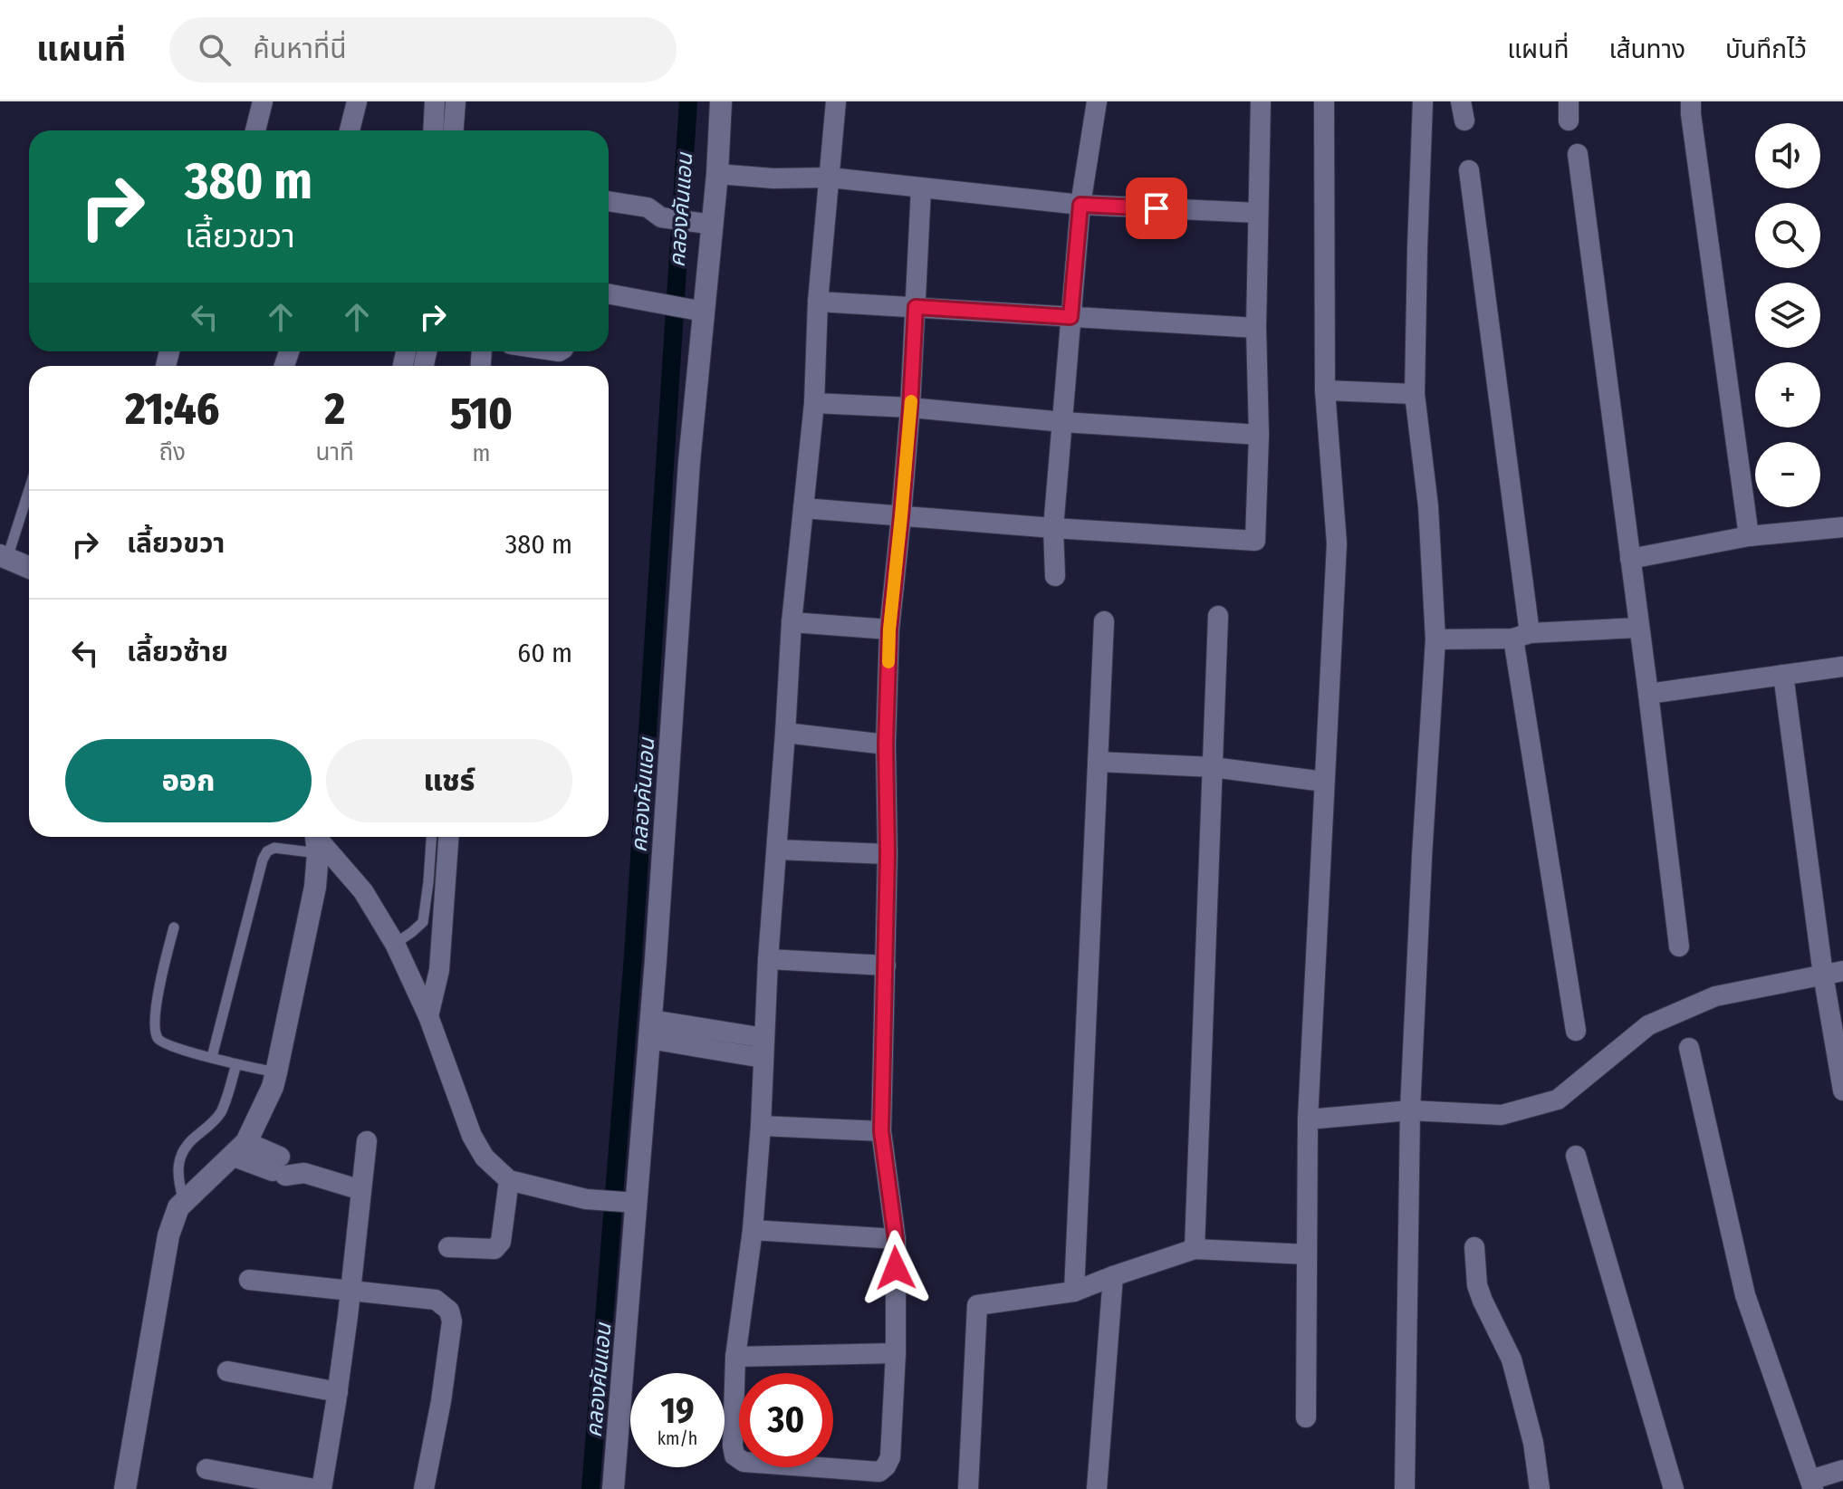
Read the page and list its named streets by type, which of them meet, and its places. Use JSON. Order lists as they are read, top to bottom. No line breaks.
{"water":["คลองคันแอน"],"page":{"header":"แผนที่","search":"ค้นหาที่นี่","nav":["แผนที่","เส้นทาง","บันทึกไว้"],"map_buttons":["+","−"],"turn":["380 m","เลี้ยวขวา"],"eta":["21:46","ถึง","2","นาที","510","m"],"list":[{"name":"เลี้ยวขวา","value":"380 m"},{"name":"เลี้ยวซ้าย","value":"60 m"}],"buttons":["ออก","แชร์"],"speed":"19 km/h","limit":"30"}}
